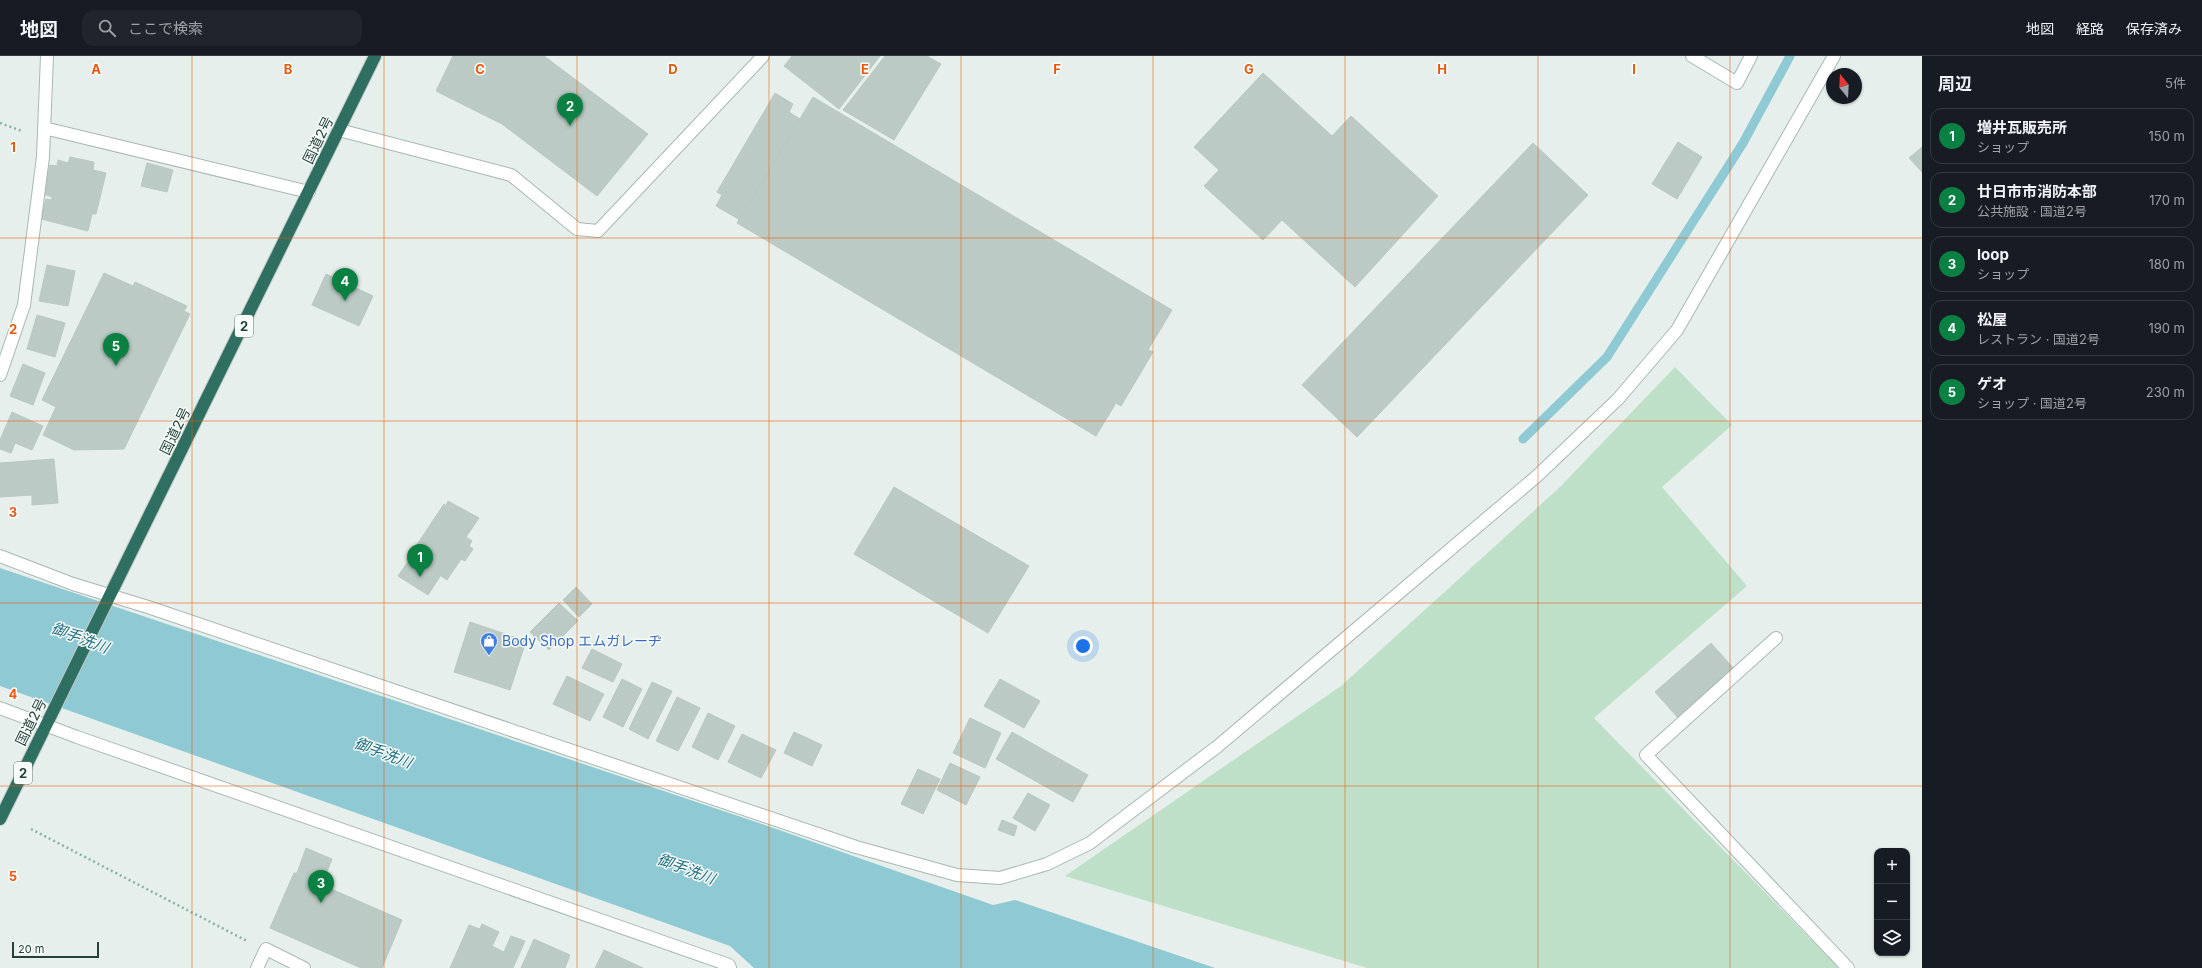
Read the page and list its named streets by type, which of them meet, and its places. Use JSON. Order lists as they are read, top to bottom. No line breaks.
{"streets":{"highway":["国道2号","2"]},"water":["御手洗川"],"places":{"shop":["Body Shop エムガレーヂ"]},"scale_bar":"20 m","north":"top","page":{"header":"地図","search":"ここで検索","nav":["地図","経路","保存済み"],"heading":["周辺","5件"],"pins":["2","4","5","1","3"],"list":[{"mark":"1","name":"増井瓦販売所","note":"ショップ","value":"150 m"},{"mark":"2","name":"廿日市市消防本部","note":"公共施設 · 国道2号","value":"170 m"},{"mark":"3","name":"loop","note":"ショップ","value":"180 m"},{"mark":"4","name":"松屋","note":"レストラン · 国道2号","value":"190 m"},{"mark":"5","name":"ゲオ","note":"ショップ · 国道2号","value":"230 m"}],"map_buttons":["+","−"],"scale":"20 m"},"grid":{"columns":["A","B","C","D","E","F","G","H","I"],"rows":["1","2","3","4","5"]}}
